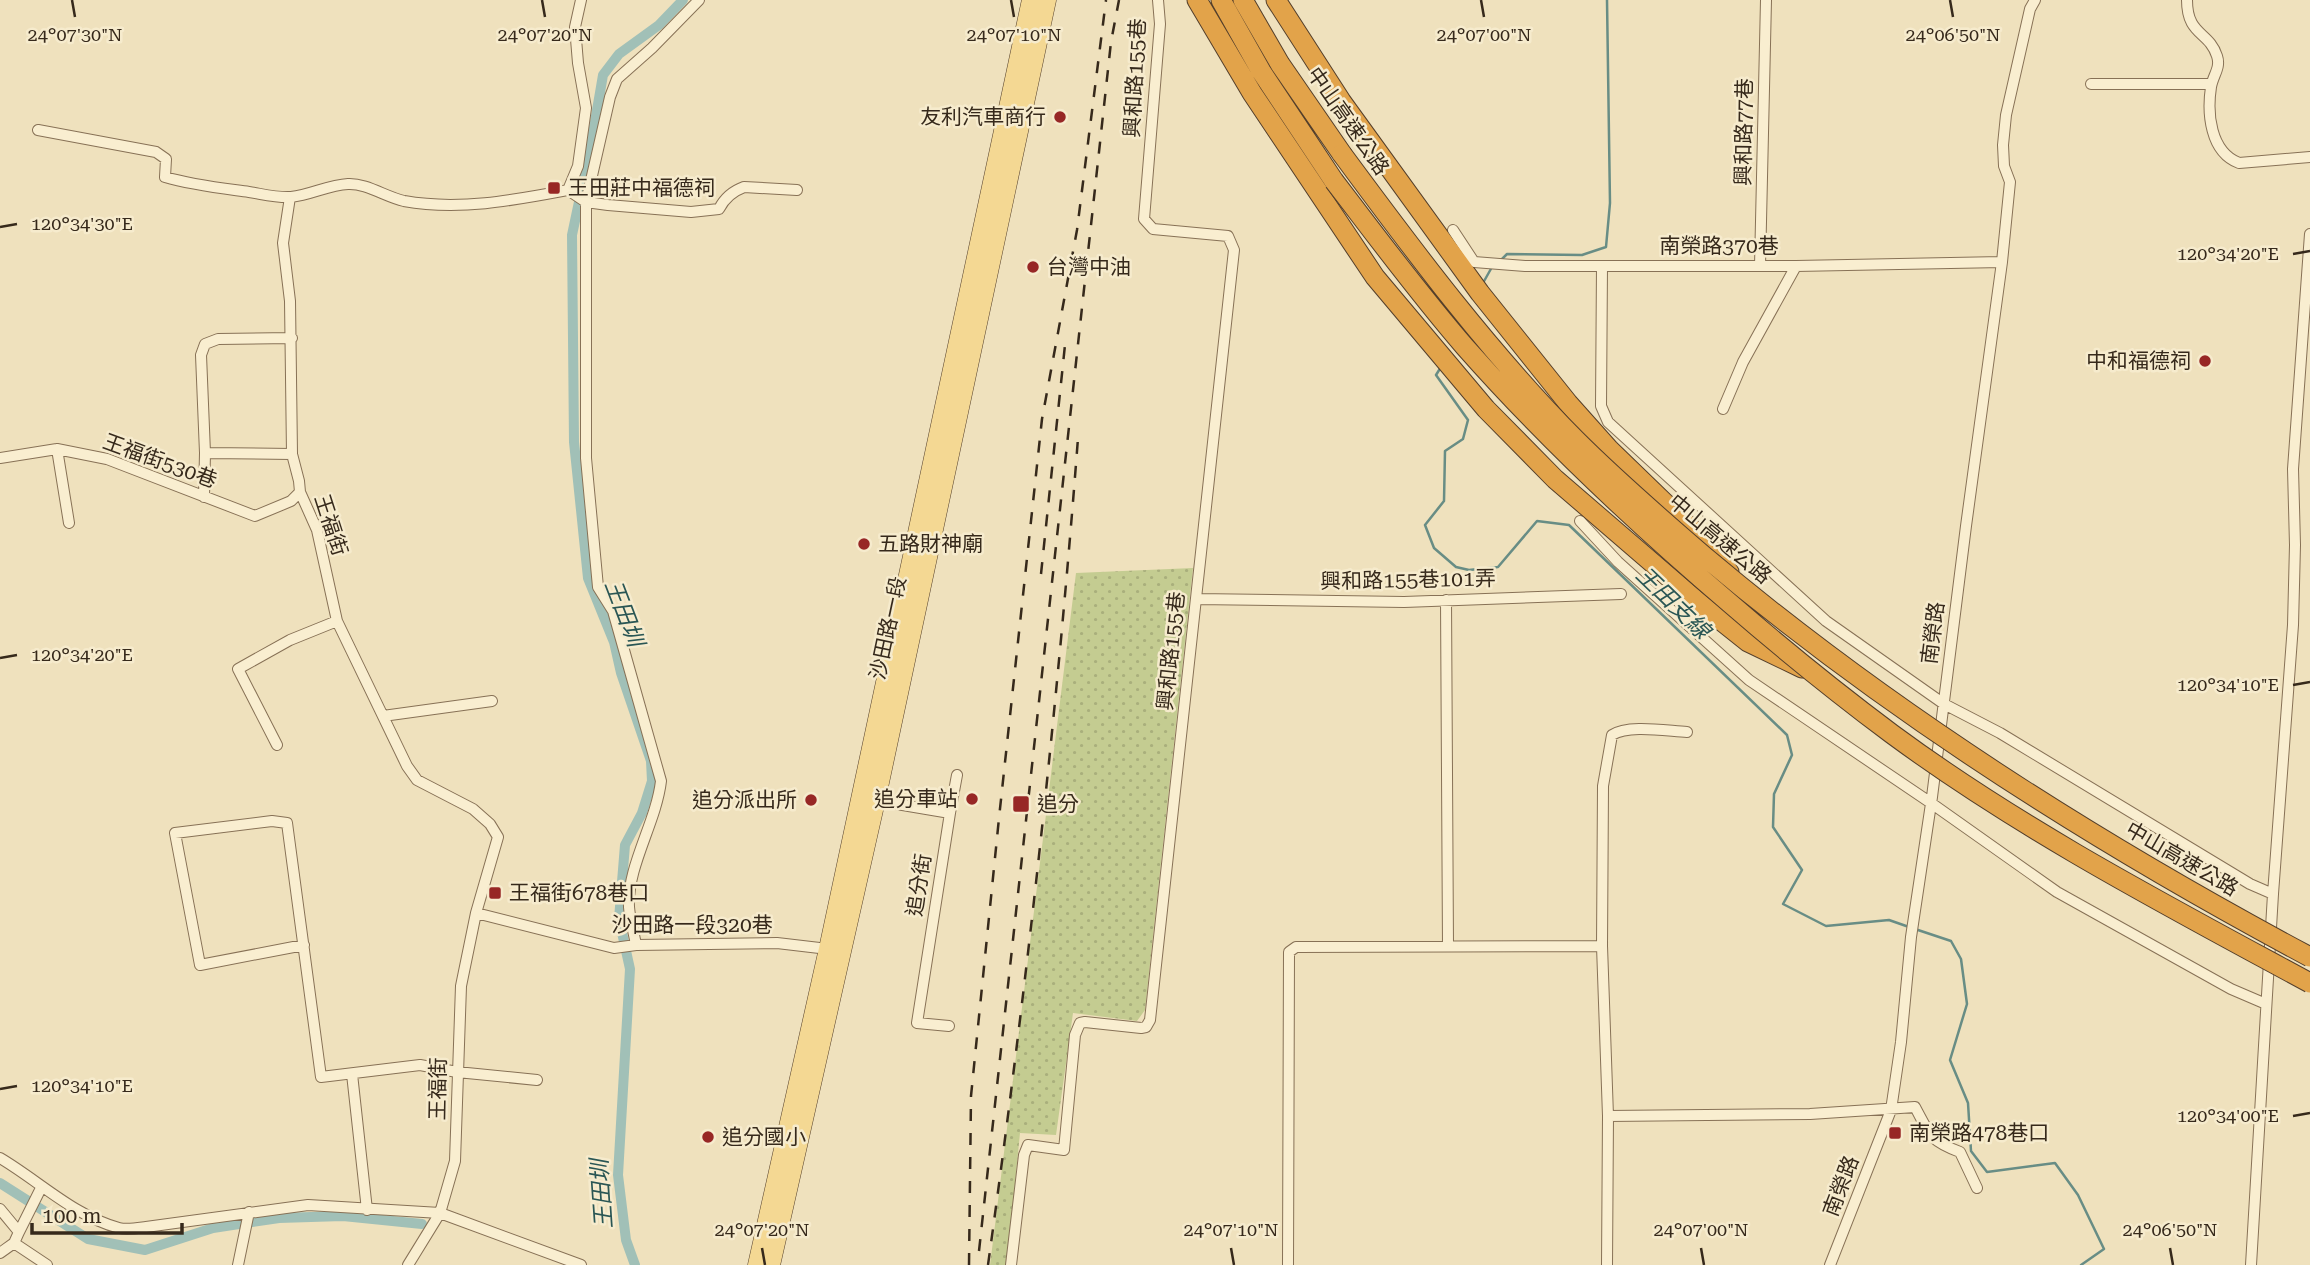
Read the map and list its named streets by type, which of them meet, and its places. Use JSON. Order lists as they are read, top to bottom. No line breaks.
{"streets":{"highway":["中山高速公路"],"main road":["沙田路一段"],"street":["興和路155巷","興和路77巷","南榮路370巷","王福街530巷","王福街","興和路155巷101弄","南榮路","追分街","沙田路一段320巷"]},"crossings":[["興和路155巷","興和路155巷101弄"],["興和路77巷","南榮路370巷"],["南榮路370巷","南榮路"],["王福街530巷","王福街"],["王福街","沙田路一段320巷"],["沙田路一段","沙田路一段320巷"]],"water":["王田支線","王田圳"],"places":{"other":["友利汽車商行","台灣中油","中和福德祠","五路財神廟","追分車站","追分派出所","追分國小"],"transit":["王田莊中福德祠","追分","王福街678巷口","南榮路478巷口"]},"scale_bar":"100 m","coordinates":["24°07'30\"N","24°07'20\"N","24°07'10\"N","24°07'00\"N","24°06'50\"N","120°34'30\"E","120°34'20\"E","120°34'10\"E","120°34'00\"E"]}
